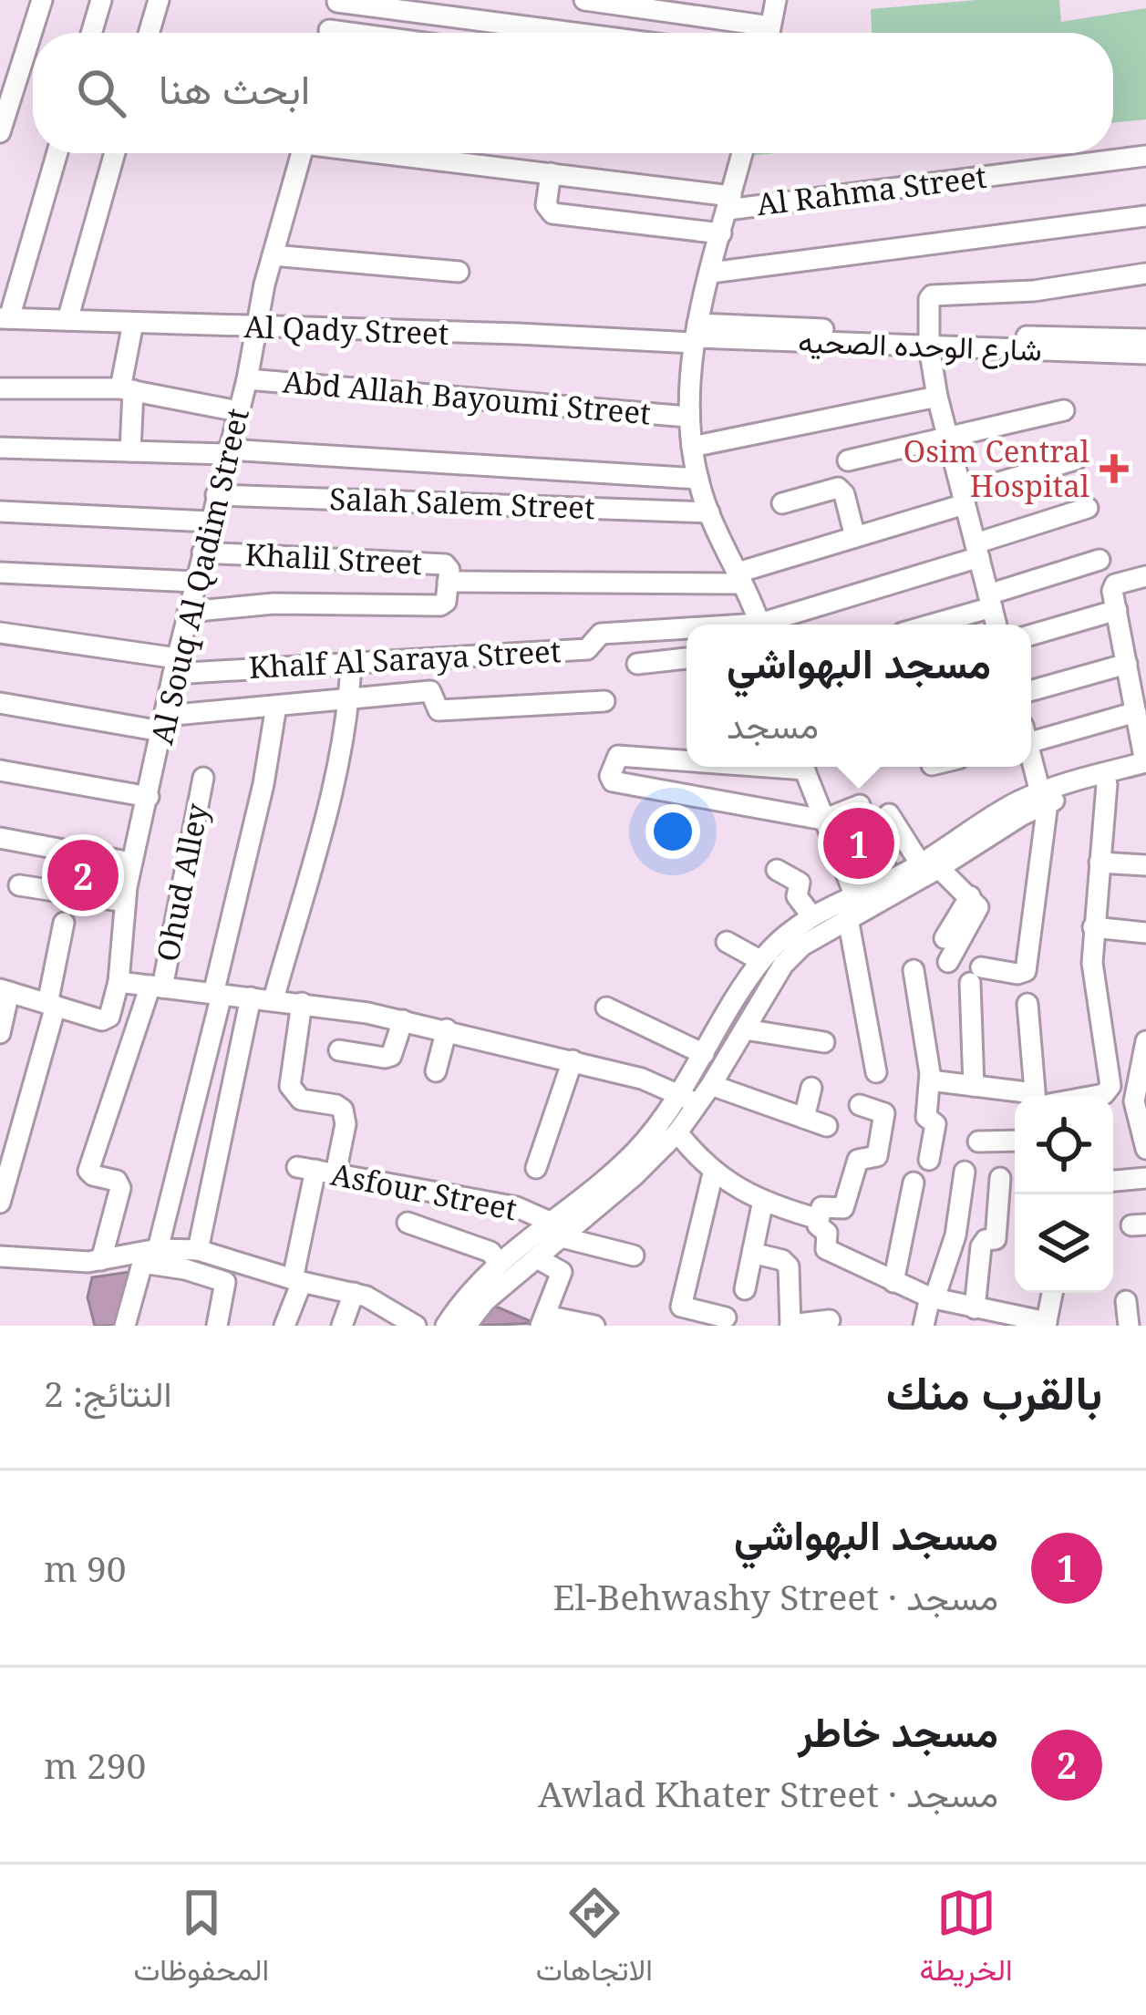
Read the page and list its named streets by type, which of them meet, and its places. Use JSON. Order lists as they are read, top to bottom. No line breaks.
{"streets":{"street":["Al Rahma Street","Al Qady Street","شارع الوحده الصحيه","Abd Allah Bayoumi Street","Salah Salem Street","Khalil Street","Al Souq Al Qadim Street","Khalf Al Saraya Street","Ohud Alley","Asfour Street"]},"crossings":[["Al Qady Street","شارع الوحده الصحيه"],["Al Qady Street","Al Souq Al Qadim Street"],["Abd Allah Bayoumi Street","Al Souq Al Qadim Street"],["Salah Salem Street","Al Souq Al Qadim Street"],["Khalil Street","Al Souq Al Qadim Street"],["Al Souq Al Qadim Street","Khalf Al Saraya Street"]],"places":{"health":["Osim Central Hospital"]},"page":{"search":"ابحث هنا","popup":["مسجد البهواشي","مسجد"],"pins":["1","2"],"heading":["بالقرب منك","النتائج: 2"],"list":[{"mark":"1","name":"مسجد البهواشي","note":"مسجد · El-Behwashy Street","value":"90 m"},{"mark":"2","name":"مسجد خاطر","note":"مسجد · Awlad Khater Street","value":"290 m"}],"nav":["الخريطة","الاتجاهات","المحفوظات"]}}
